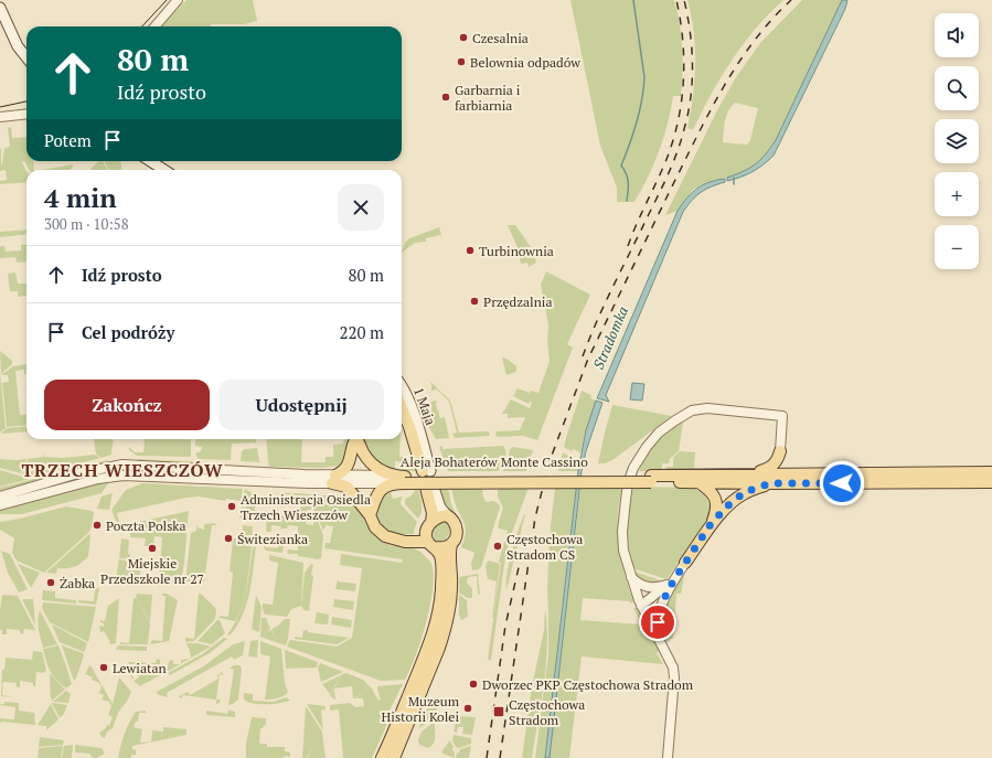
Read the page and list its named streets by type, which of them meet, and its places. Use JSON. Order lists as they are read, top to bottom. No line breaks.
{"streets":{"main road":["1 Maja","Aleja Bohaterów Monte Cassino"]},"districts":["TRZECH WIESZCZÓW"],"water":["Stradomka"],"places":{"other":["Czesalnia","Belownia odpadów","Garbarnia i farbiarnia","Turbinownia","Przędzalnia","Administracja Osiedla Trzech Wieszczów","Poczta Polska","Świtezianka","Częstochowa Stradom CS","Miejskie Przedszkole nr 27","Żabka","Lewiatan","Dworzec PKP Częstochowa Stradom","Muzeum Historii Kolei"],"transit":["Częstochowa Stradom"]},"page":{"map_buttons":["+","−"],"turn":["80 m","Idź prosto"],"then":"Potem","heading":["4 min","300 m · 10:58"],"list":[{"name":"Idź prosto","value":"80 m"},{"name":"Cel podróży","value":"220 m"}],"buttons":["Zakończ","Udostępnij"]}}
